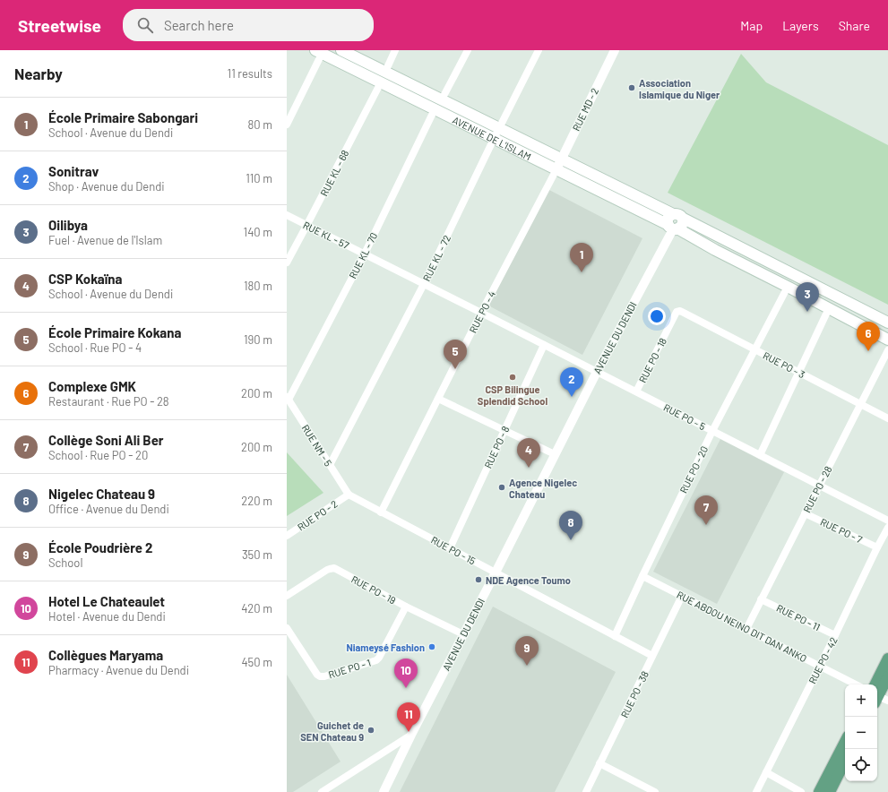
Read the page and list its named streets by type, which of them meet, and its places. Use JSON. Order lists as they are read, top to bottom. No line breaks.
{"streets":{"main road":["AVENUE DE L'ISLAM"],"street":["RUE MD - 2","RUE KL - 68","RUE KL - 57","RUE KL - 70","RUE KL - 72","RUE PO - 4","AVENUE DU DENDI","RUE PO - 18","RUE PO - 3","RUE PO - 5","RUE NM - 5","RUE PO - 8","RUE PO - 20","RUE PO - 28","RUE PO - 2","RUE PO - 7","RUE PO - 15","RUE PO - 19","RUE PO - 11","RUE ABDOU NEINO DIT DAN ANKO","RUE PO - 42","RUE PO - 1","RUE PO - 38"]},"crossings":[["RUE MD - 2","AVENUE DE L'ISLAM"],["RUE MD - 2","RUE PO - 4"],["AVENUE DE L'ISLAM","RUE KL - 68"],["AVENUE DE L'ISLAM","RUE KL - 70"],["AVENUE DE L'ISLAM","RUE KL - 72"],["AVENUE DE L'ISLAM","RUE PO - 4"],["AVENUE DE L'ISLAM","AVENUE DU DENDI"],["AVENUE DE L'ISLAM","RUE PO - 20"],["RUE KL - 68","RUE KL - 57"],["RUE KL - 57","RUE KL - 70"],["RUE KL - 57","RUE KL - 72"],["RUE KL - 57","RUE PO - 4"],["RUE KL - 57","RUE PO - 5"],["RUE KL - 70","RUE NM - 5"],["RUE KL - 72","RUE NM - 5"],["RUE PO - 4","RUE PO - 5"],["RUE PO - 4","RUE PO - 15"],["AVENUE DU DENDI","RUE PO - 5"],["AVENUE DU DENDI","RUE PO - 15"],["AVENUE DU DENDI","RUE PO - 19"],["RUE PO - 18","RUE PO - 3"],["RUE PO - 18","RUE PO - 5"],["RUE PO - 3","RUE PO - 20"],["RUE PO - 3","RUE PO - 28"],["RUE PO - 5","RUE PO - 8"],["RUE PO - 5","RUE PO - 20"],["RUE PO - 5","RUE PO - 28"],["RUE NM - 5","RUE PO - 2"],["RUE NM - 5","RUE PO - 15"],["RUE PO - 8","RUE PO - 15"],["RUE PO - 20","RUE PO - 15"],["RUE PO - 20","RUE ABDOU NEINO DIT DAN ANKO"],["RUE PO - 28","RUE PO - 7"],["RUE PO - 28","RUE PO - 11"],["RUE PO - 28","RUE ABDOU NEINO DIT DAN ANKO"],["RUE PO - 2","RUE PO - 15"],["RUE PO - 7","RUE PO - 42"],["RUE PO - 15","RUE PO - 38"],["RUE PO - 19","RUE PO - 1"],["RUE PO - 11","RUE PO - 42"],["RUE ABDOU NEINO DIT DAN ANKO","RUE PO - 42"],["RUE ABDOU NEINO DIT DAN ANKO","RUE PO - 38"]],"places":["Association Islamique du Niger","CSP Bilingue Splendid School","Agence Nigelec Chateau","NDE Agence Toumo","Niameysé Fashion","Guichet de SEN Chateau 9"],"page":{"header":"Streetwise","search":"Search here","nav":["Map","Layers","Share"],"heading":["Nearby","11 results"],"list":[{"mark":"1","name":"École Primaire Sabongari","note":"School · Avenue du Dendi","value":"80 m"},{"mark":"2","name":"Sonitrav","note":"Shop · Avenue du Dendi","value":"110 m"},{"mark":"3","name":"Oilibya","note":"Fuel · Avenue de l'Islam","value":"140 m"},{"mark":"4","name":"CSP Kokaïna","note":"School · Avenue du Dendi","value":"180 m"},{"mark":"5","name":"École Primaire Kokana","note":"School · Rue PO - 4","value":"190 m"},{"mark":"6","name":"Complexe GMK","note":"Restaurant · Rue PO - 28","value":"200 m"},{"mark":"7","name":"Collège Soni Ali Ber","note":"School · Rue PO - 20","value":"200 m"},{"mark":"8","name":"Nigelec Chateau 9","note":"Office · Avenue du Dendi","value":"220 m"},{"mark":"9","name":"École Poudrière 2","note":"School","value":"350 m"},{"mark":"10","name":"Hotel Le Chateaulet","note":"Hotel · Avenue du Dendi","value":"420 m"},{"mark":"11","name":"Collègues Maryama","note":"Pharmacy · Avenue du Dendi","value":"450 m"}],"pins":["1","3","6","5","2","4","7","8","9","10","11"],"map_buttons":["+","−"]}}
